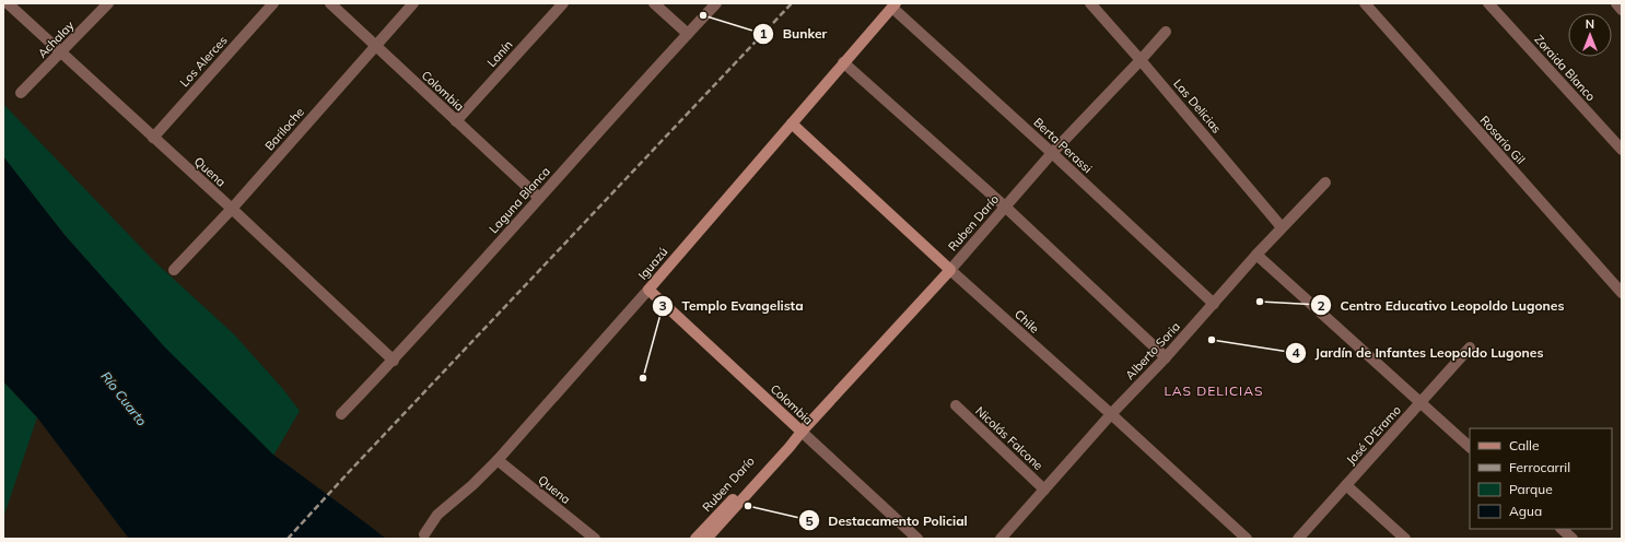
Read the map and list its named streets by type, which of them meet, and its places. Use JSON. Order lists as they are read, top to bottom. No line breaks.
{"streets":{"main road":["Colombia","Ruben Darío","Iguazú","Chile"],"street":["Achalay","Lanín","Los Alerces","Zoraida Blanco","Las Delicias","Bariloche","Rosario Gil","Berta Perassi","Quena","Laguna Blanca","Alberto Soria","José D'Eramo","Nicolás Falcone"]},"crossings":[["Achalay","Quena"],["Lanín","Colombia"],["Los Alerces","Quena"],["Colombia","Bariloche"],["Colombia","Laguna Blanca"],["Colombia","Ruben Darío"],["Colombia","Iguazú"],["Las Delicias","Ruben Darío"],["Las Delicias","Alberto Soria"],["Bariloche","Quena"],["Berta Perassi","Ruben Darío"],["Berta Perassi","Iguazú"],["Berta Perassi","Alberto Soria"],["Quena","Laguna Blanca"],["Quena","Iguazú"],["Ruben Darío","Chile"],["Iguazú","Chile"],["Chile","Alberto Soria"],["Alberto Soria","Nicolás Falcone"]],"districts":["LAS DELICIAS"],"water":["Río Cuarto"],"places":["Bunker","Centro Educativo Leopoldo Lugones","Jardín de Infantes Leopoldo Lugones","Templo Evangelista","Destacamento Policial"],"legend":["Calle","Ferrocarril","Parque","Agua"],"north":"top"}
